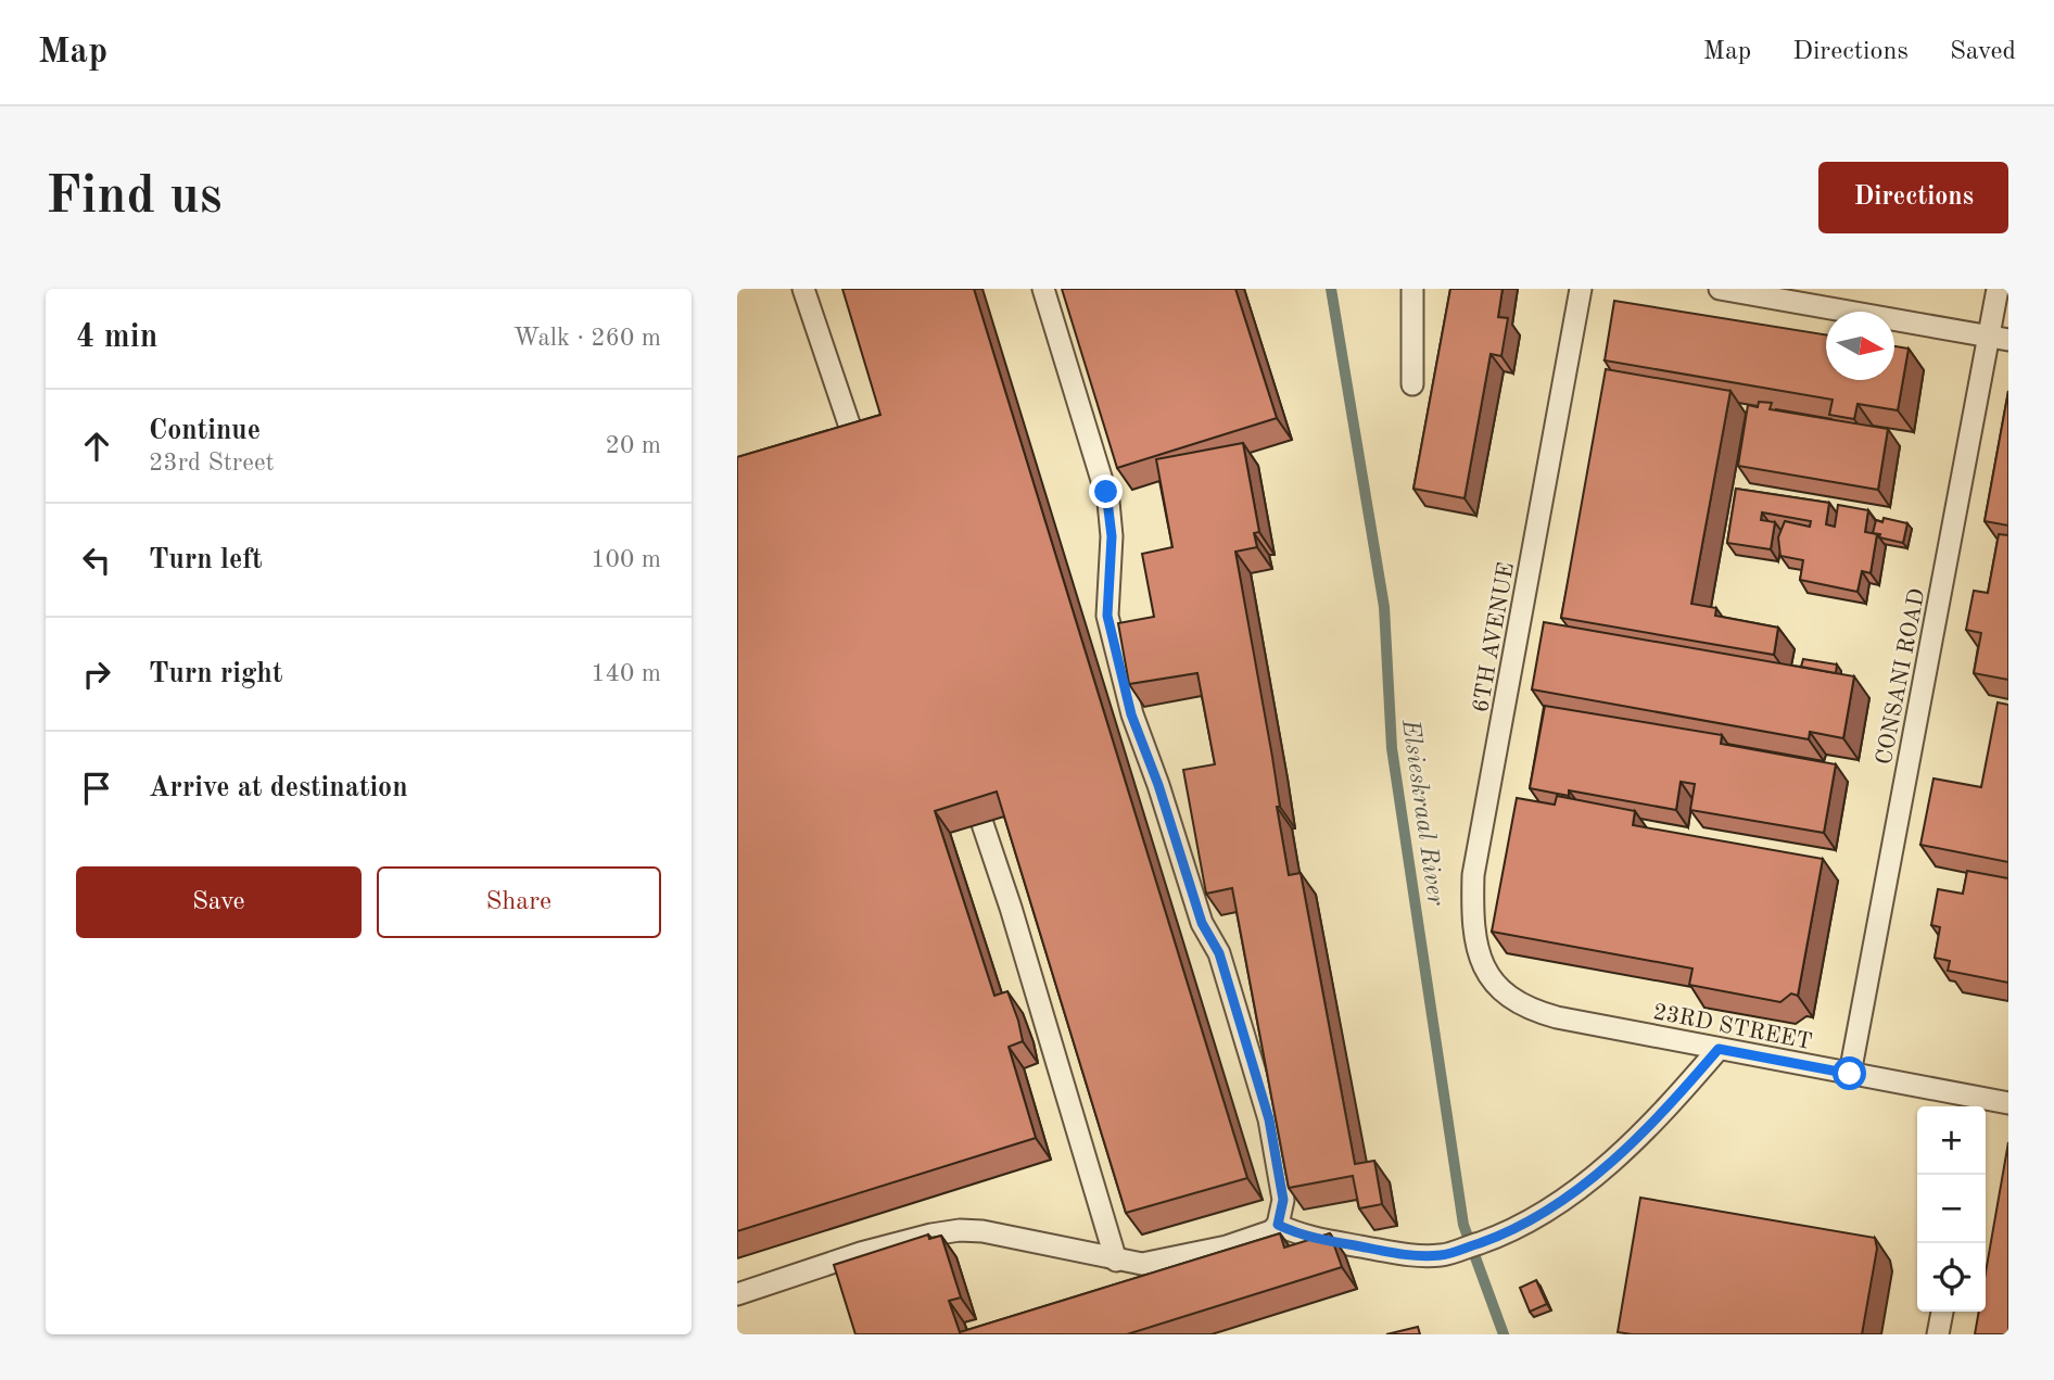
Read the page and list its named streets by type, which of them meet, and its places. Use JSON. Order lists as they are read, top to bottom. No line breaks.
{"streets":{"lane":["6TH AVENUE","CONSANI ROAD","23RD STREET"]},"crossings":[["6TH AVENUE","23RD STREET"],["CONSANI ROAD","23RD STREET"]],"water":["Elsieskraal River"],"north":"right","page":{"header":"Map","nav":["Map","Directions","Saved"],"buttons":["Directions",["Save","Share"]],"title":"Find us","heading":["4 min","Walk · 260 m"],"list":[["Continue","23rd Street","20 m"],["Turn left","100 m"],["Turn right","140 m"],"Arrive at destination"],"map_buttons":["+","−"]}}
